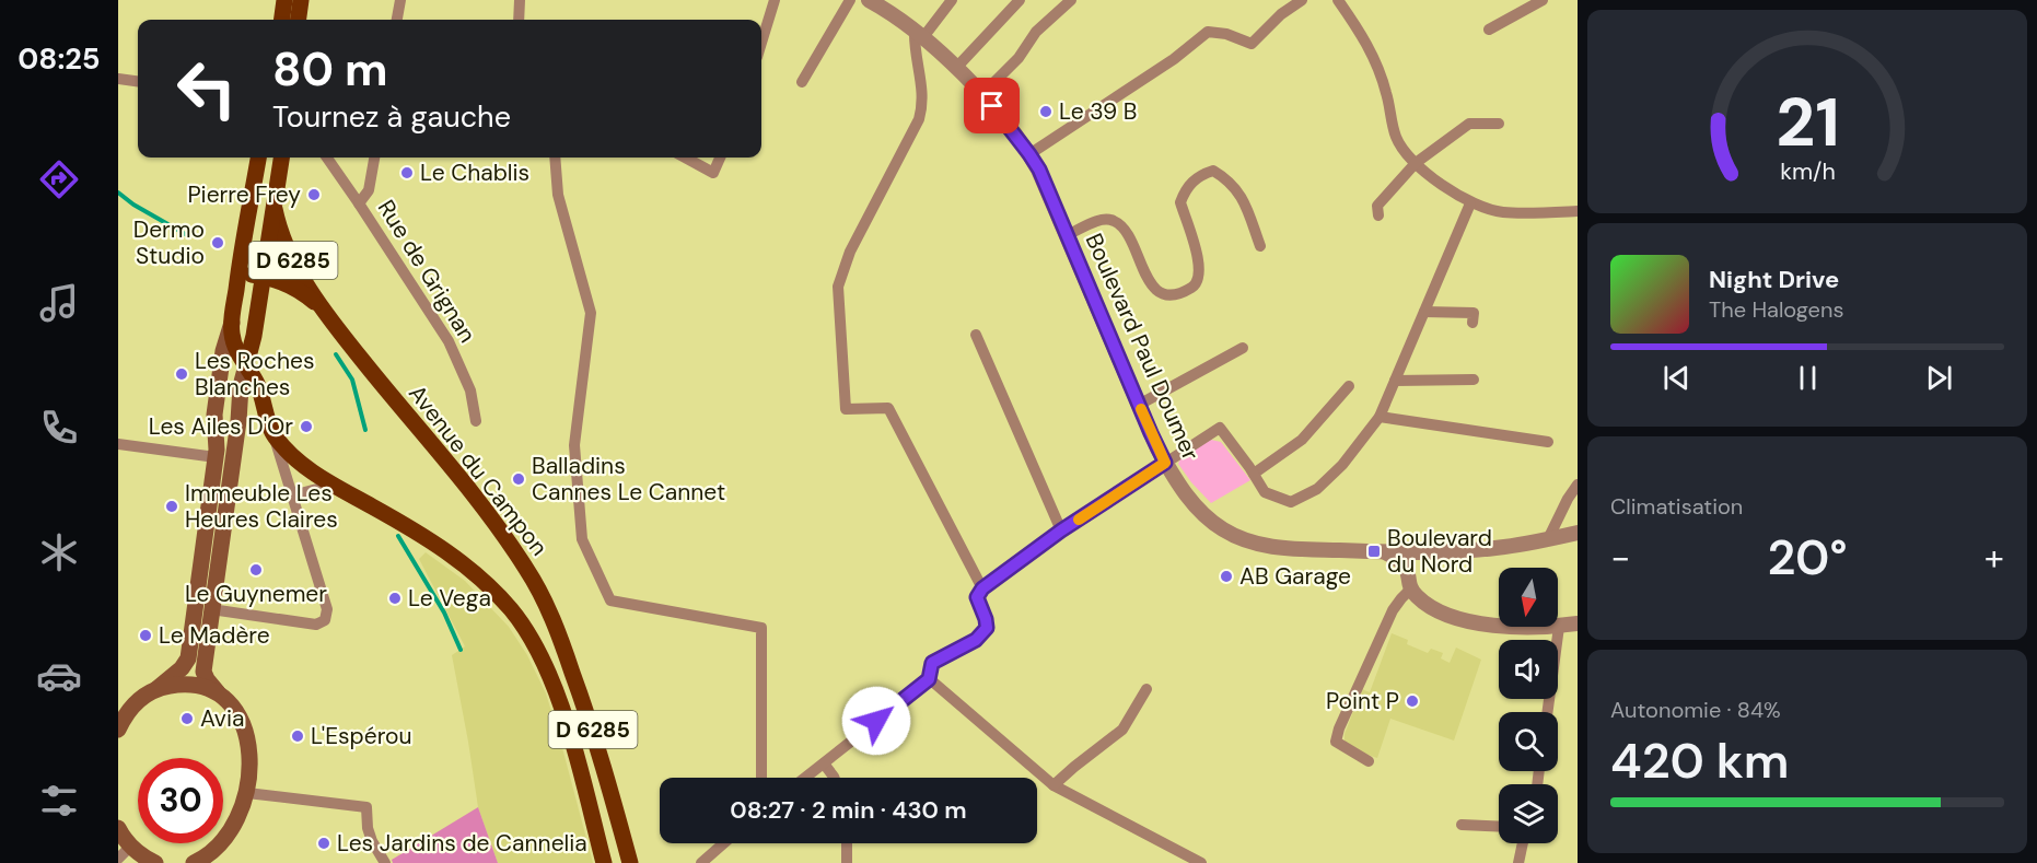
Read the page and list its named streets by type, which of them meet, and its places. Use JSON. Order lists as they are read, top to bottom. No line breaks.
{"streets":{"main road":["D 6285","Avenue du Campon"],"street":["Rue de Grignan","Boulevard Paul Doumer"]},"places":{"other":["Le 39 B","Le Chablis","Pierre Frey","Dermo Studio","Les Roches Blanches","Les Ailes D'Or","Balladins Cannes Le Cannet","Immeuble Les Heures Claires","Le Guynemer","AB Garage","Le Vega","Le Madère","Point P","Avia","L'Espérou","Les Jardins de Cannelia"],"transit":["Boulevard du Nord"]},"north":"bottom","page":{"tabs":"08:25","turn":["80 m","Tournez à gauche"],"song":["Night Drive","The Halogens"],"tile":["Climatisation",["Autonomie · 84%","420 km"]],"heat":["−","20°","+"],"limit":"30","trip":"08:27 · 2 min · 430 m","gauge":["21","km/h"]}}
